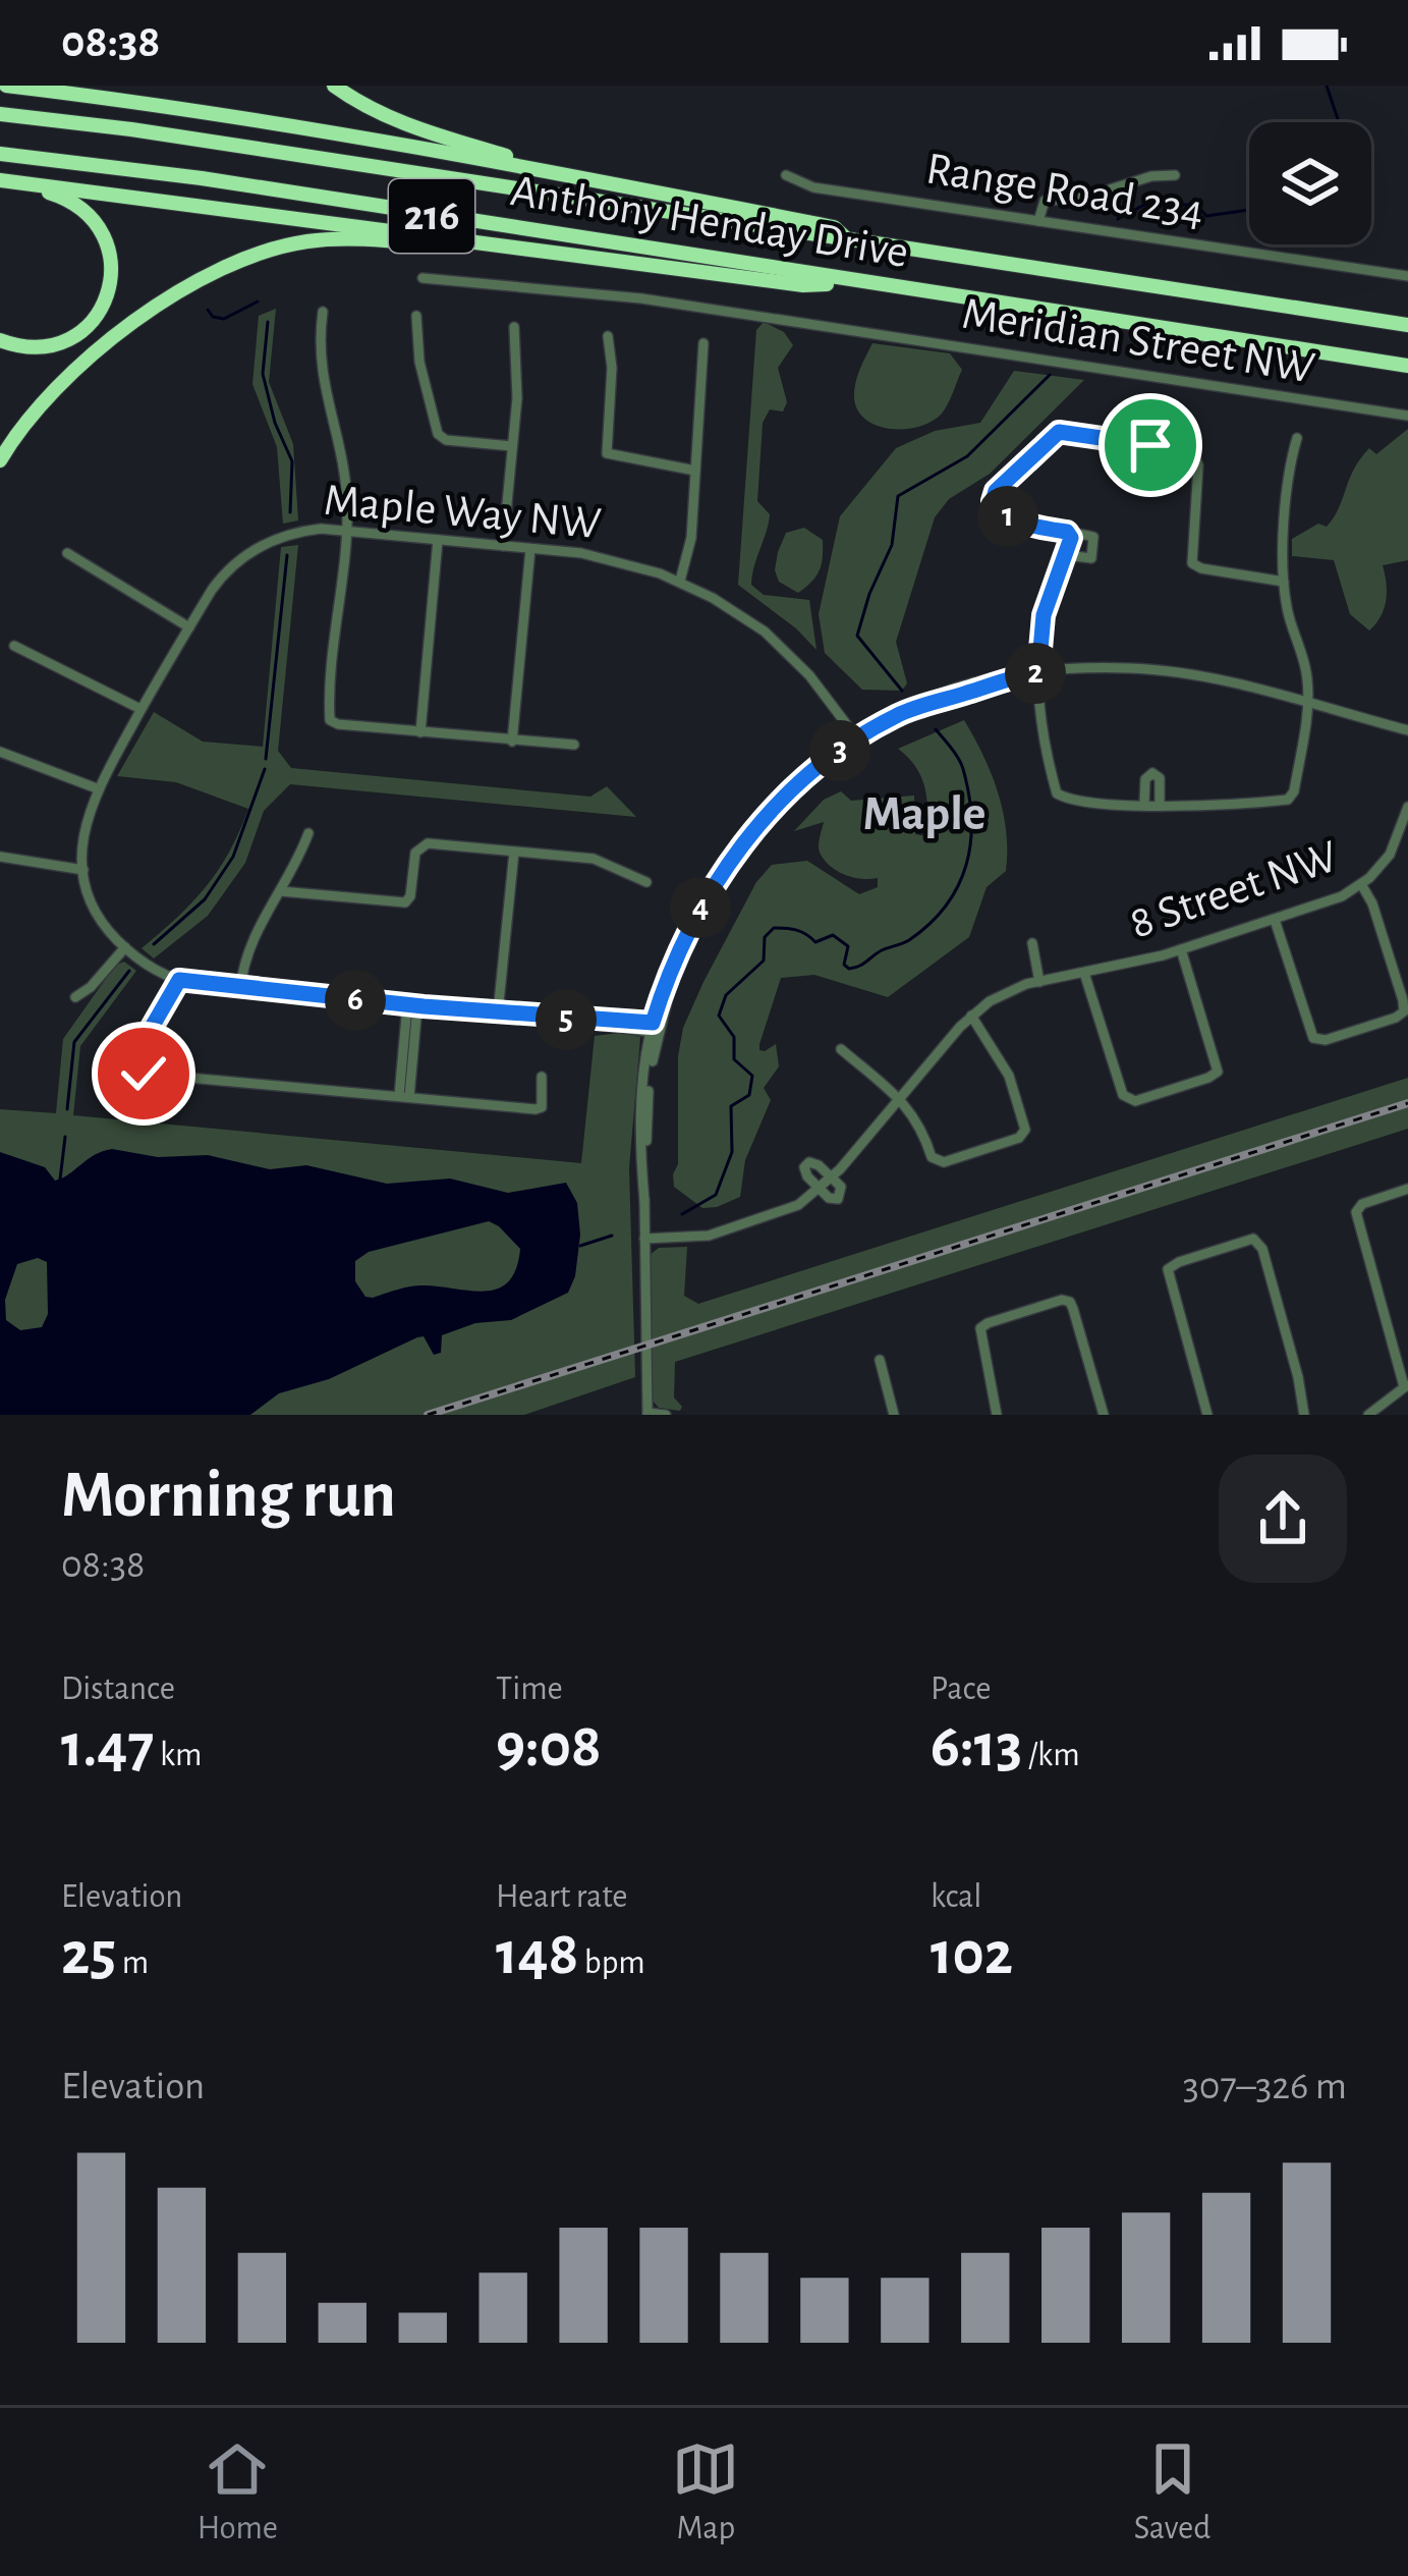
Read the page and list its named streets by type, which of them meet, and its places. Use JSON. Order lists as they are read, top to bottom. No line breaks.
{"streets":{"highway":["216","Anthony Henday Drive"],"street":["Range Road 234","Meridian Street NW","Maple Way NW","8 Street NW"]},"districts":["Maple"],"page":{"status":"08:38","pins":["1","2","3","4","6","5"],"heading":["Morning run","08:38"],"stats":[["Distance","1.47 km"],["Time","9:08"],["Pace","6:13 /km"],["Elevation","25 m"],["Heart rate","148 bpm"],["kcal","102"]],"chart":["Elevation","307–326 m"],"tabs":["Home","Map","Saved"]}}
